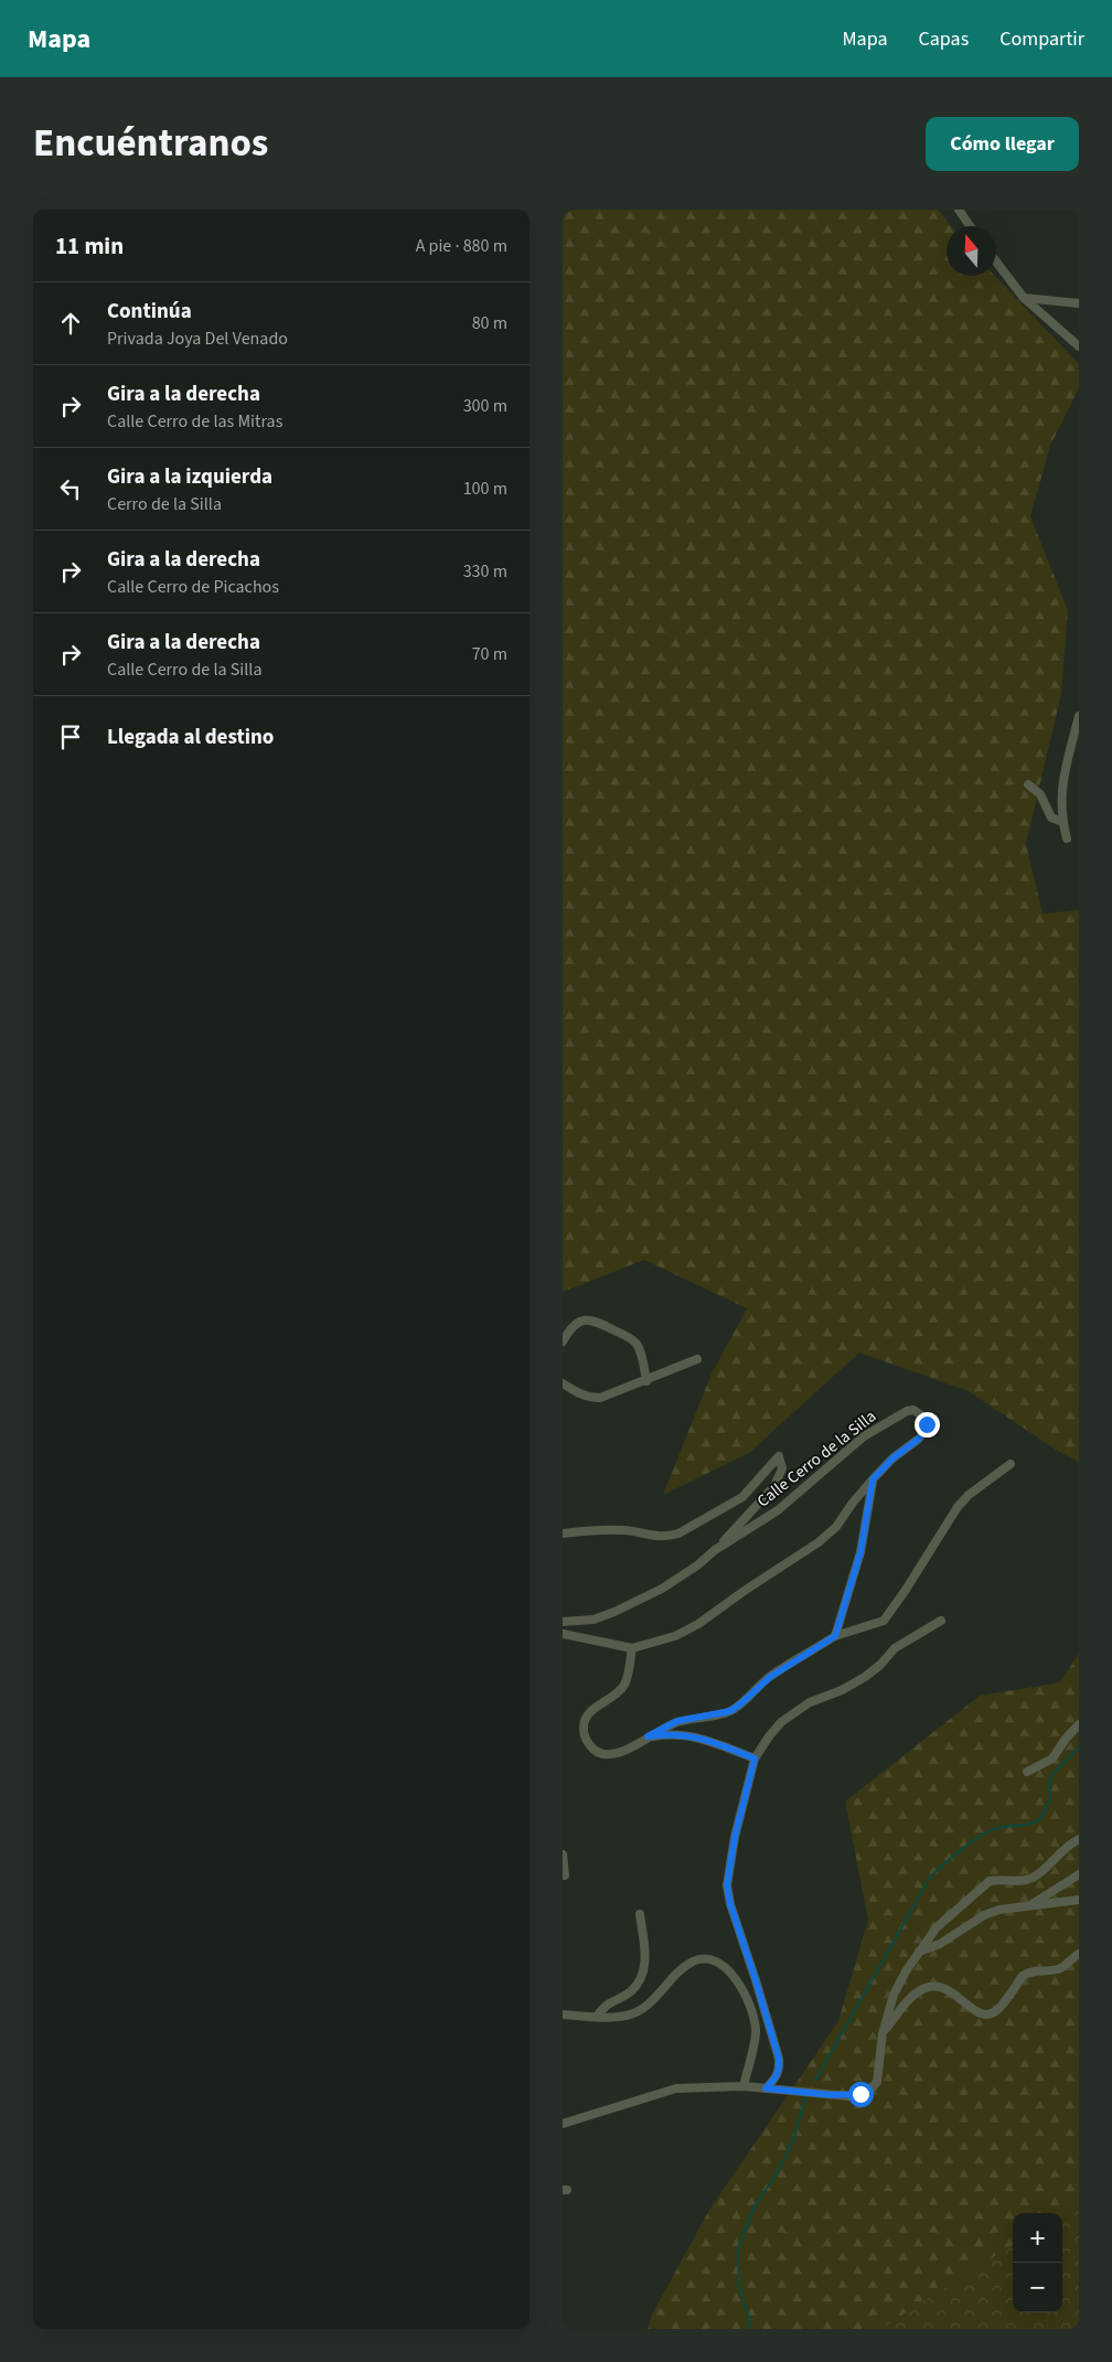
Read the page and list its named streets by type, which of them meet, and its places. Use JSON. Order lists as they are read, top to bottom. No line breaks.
{"streets":{"street":["Calle Cerro de la Silla"]},"north":"top","page":{"header":"Mapa","nav":["Mapa","Capas","Compartir"],"title":"Encuéntranos","buttons":"Cómo llegar","heading":["11 min","A pie · 880 m"],"list":[["Continúa","Privada Joya Del Venado","80 m"],["Gira a la derecha","Calle Cerro de las Mitras","300 m"],["Gira a la izquierda","Cerro de la Silla","100 m"],["Gira a la derecha","Calle Cerro de Picachos","330 m"],["Gira a la derecha","Calle Cerro de la Silla","70 m"],"Llegada al destino"],"map_buttons":["+","−"]}}
